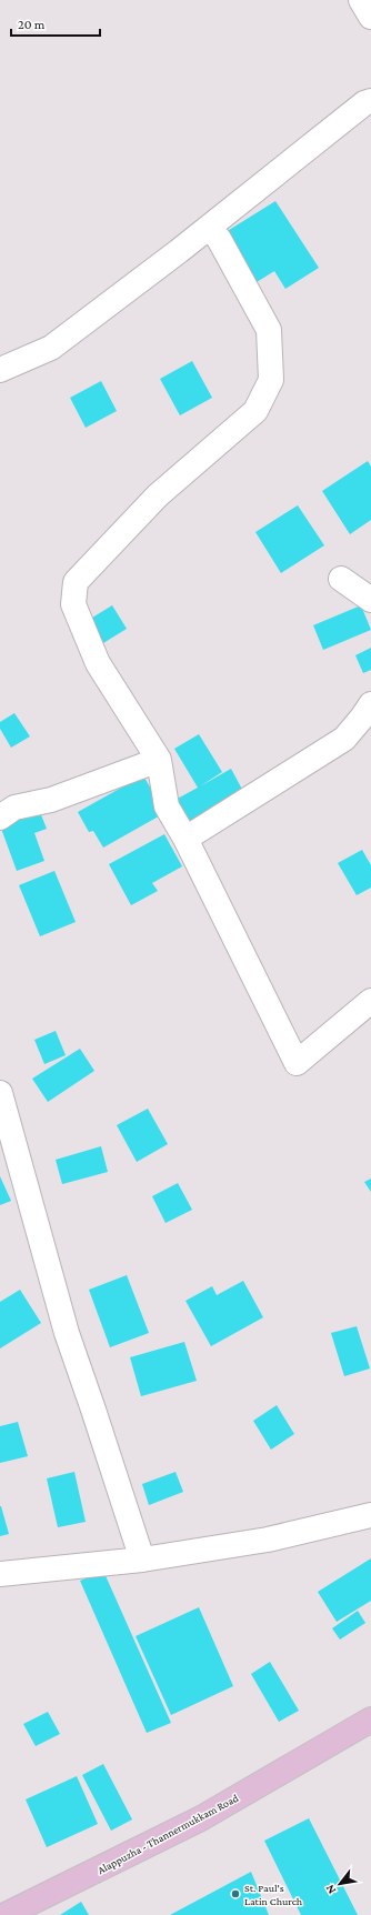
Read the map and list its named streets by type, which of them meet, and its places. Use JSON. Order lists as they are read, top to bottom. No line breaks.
{"streets":{"main road":["Alappuzha - Thannermukkam Road"]},"places":["St. Paul's Latin Church"],"scale_bar":"20 m","north":"bottom left"}
